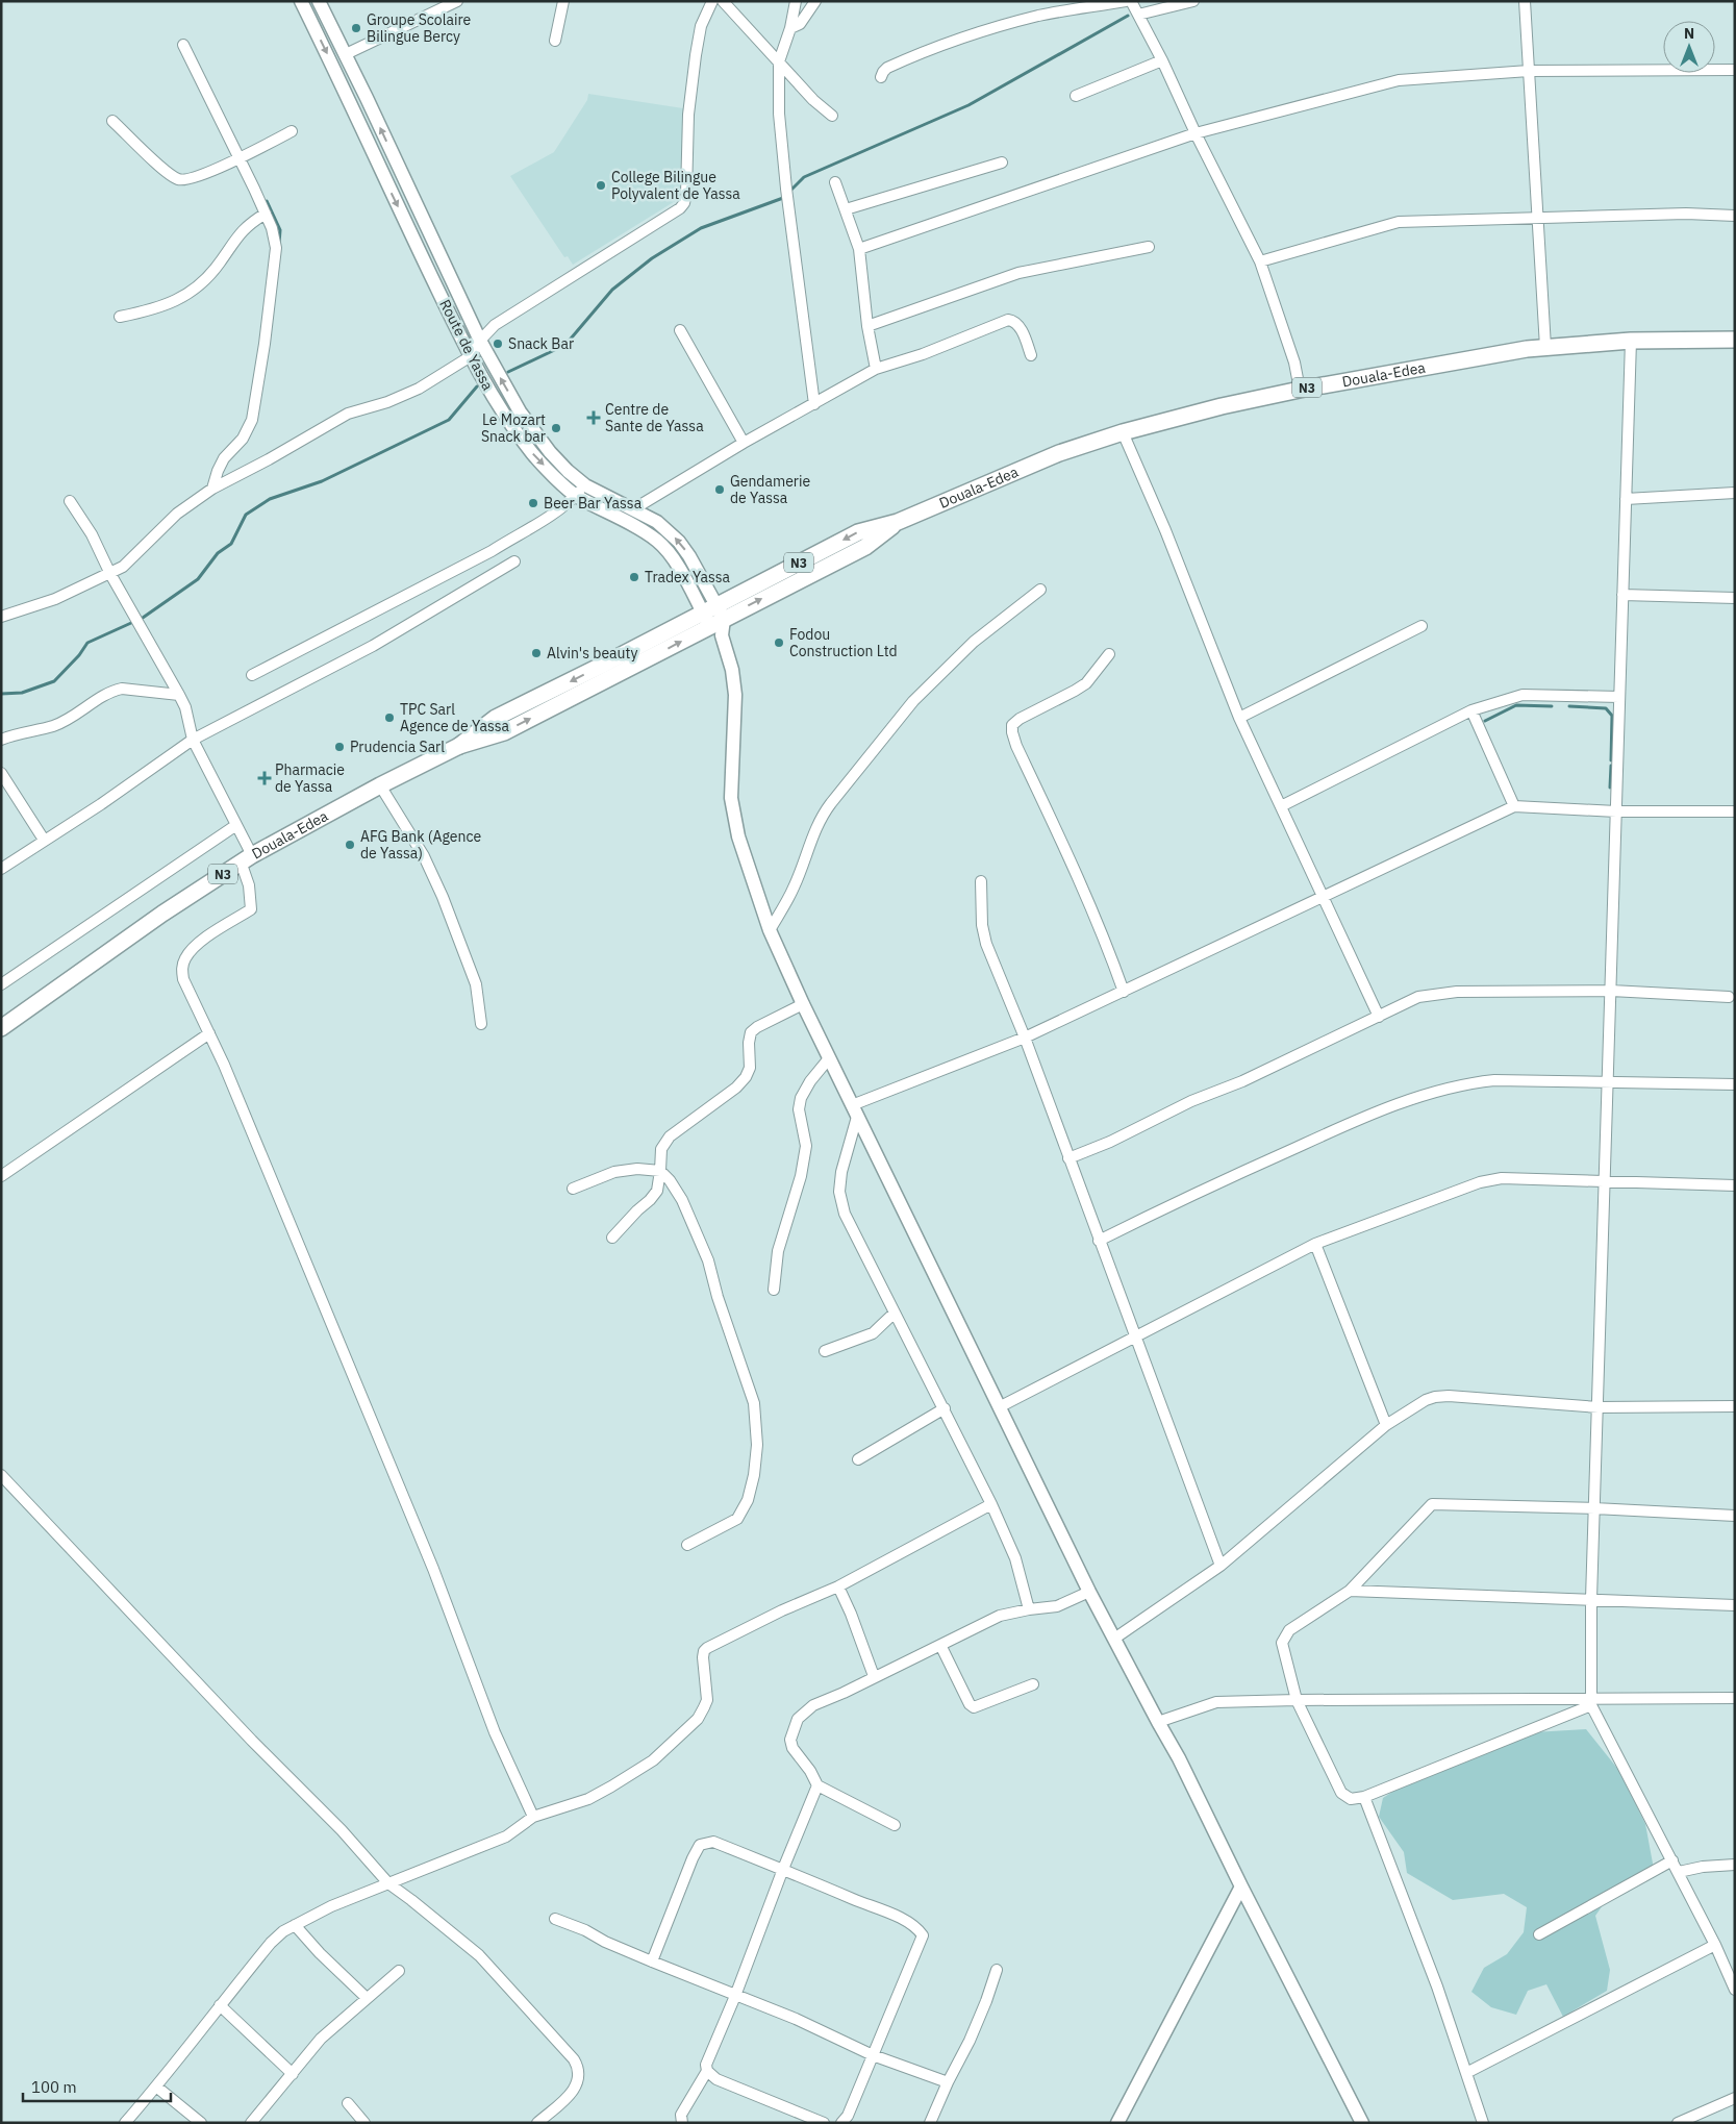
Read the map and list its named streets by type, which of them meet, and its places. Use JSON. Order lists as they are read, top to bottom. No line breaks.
{"streets":{"highway":["Douala-Edea","N3"],"main road":["Route de Yassa"]},"crossings":[["Route de Yassa","Douala-Edea"]],"places":{"other":["Groupe Scolaire Bilingue Bercy","College Bilingue Polyvalent de Yassa","Snack Bar","Le Mozart Snack bar","Gendamerie de Yassa","Beer Bar Yassa","Tradex Yassa","Fodou Construction Ltd","Alvin's beauty","TPC Sarl Agence de Yassa","Prudencia Sarl","AFG Bank (Agence de Yassa)"],"health":["Centre de Sante de Yassa","Pharmacie de Yassa"]},"scale_bar":"100 m","north":"top"}
